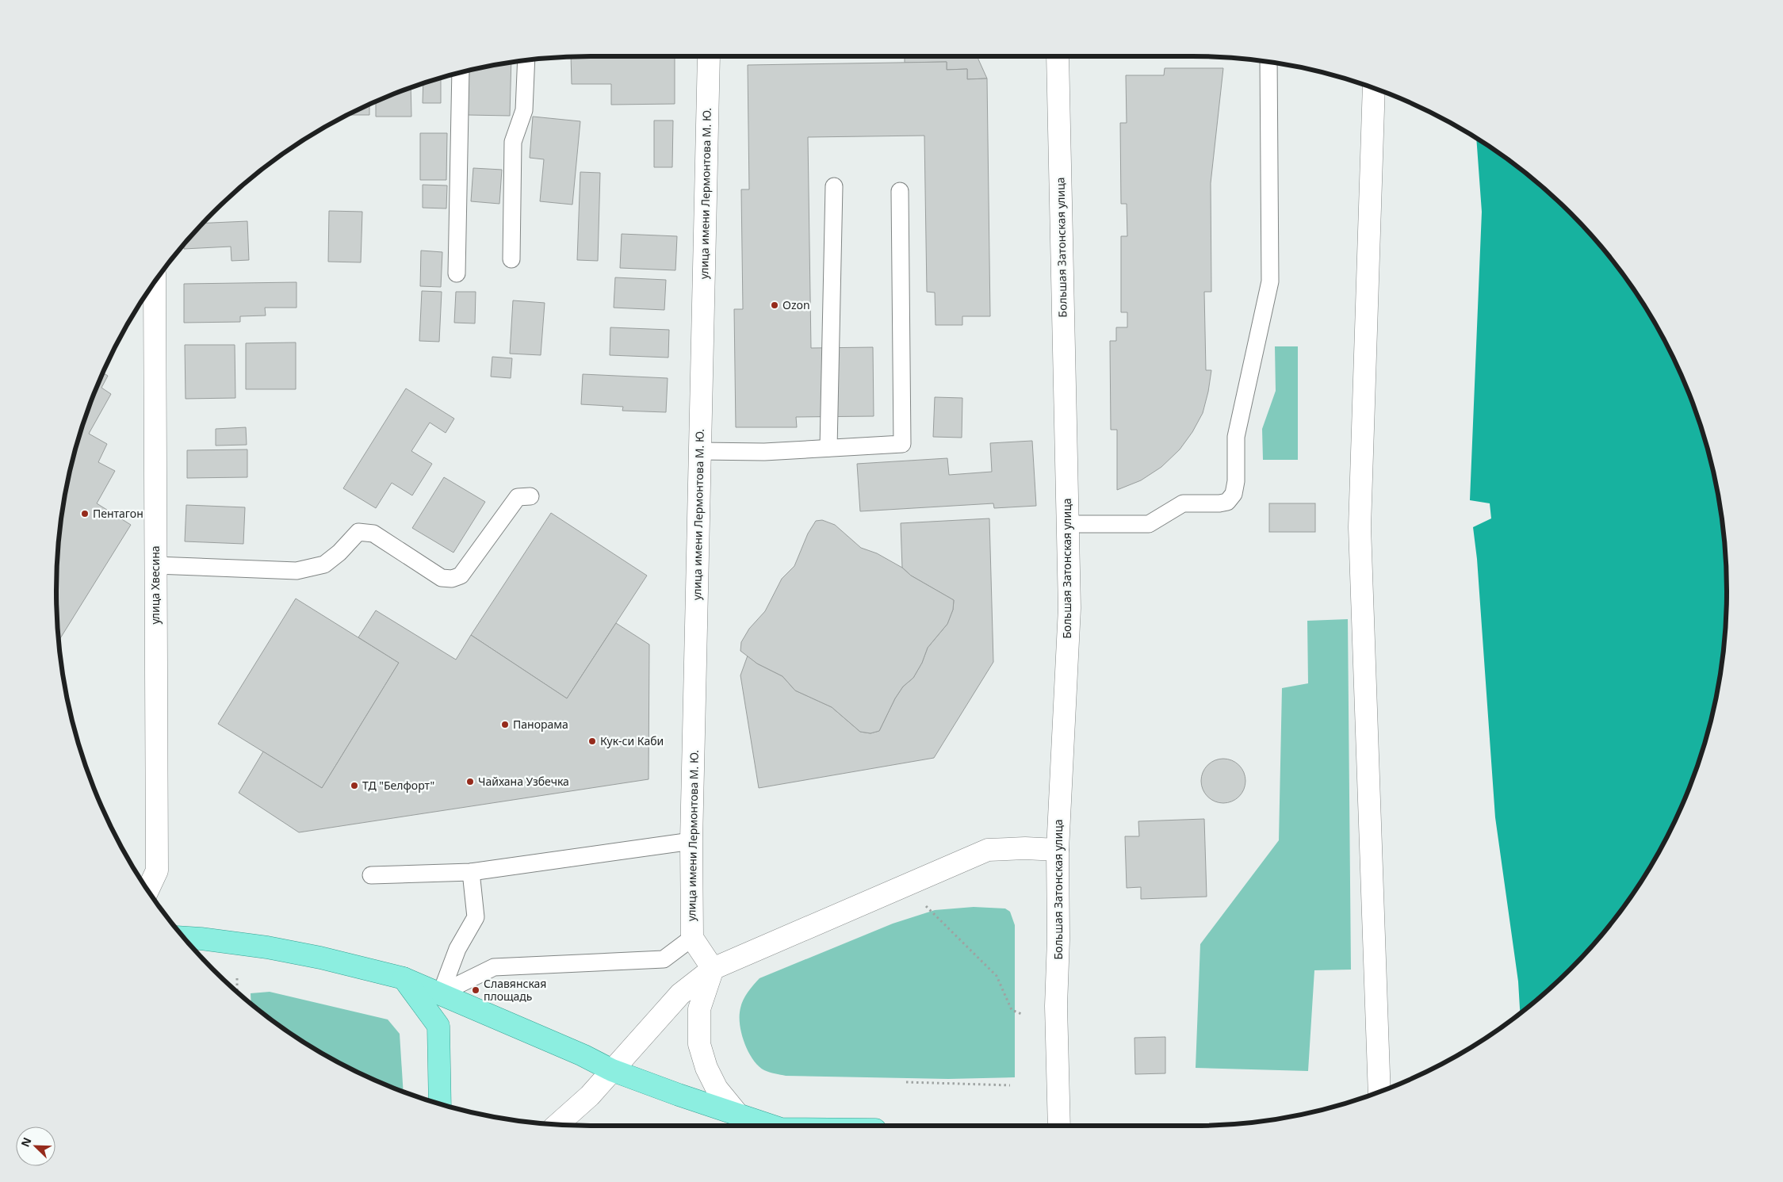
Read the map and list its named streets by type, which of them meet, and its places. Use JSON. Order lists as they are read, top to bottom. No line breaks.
{"streets":{"street":["улица имени Лермонтова М. Ю.","Большая Затонская улица","улица Хвесина"]},"places":["Ozon","Пентагон","Панорама","Кук-си Каби","Чайхана Узбечка","ТД \"Белфорт\"","Славянская площадь"],"north":"top left"}
